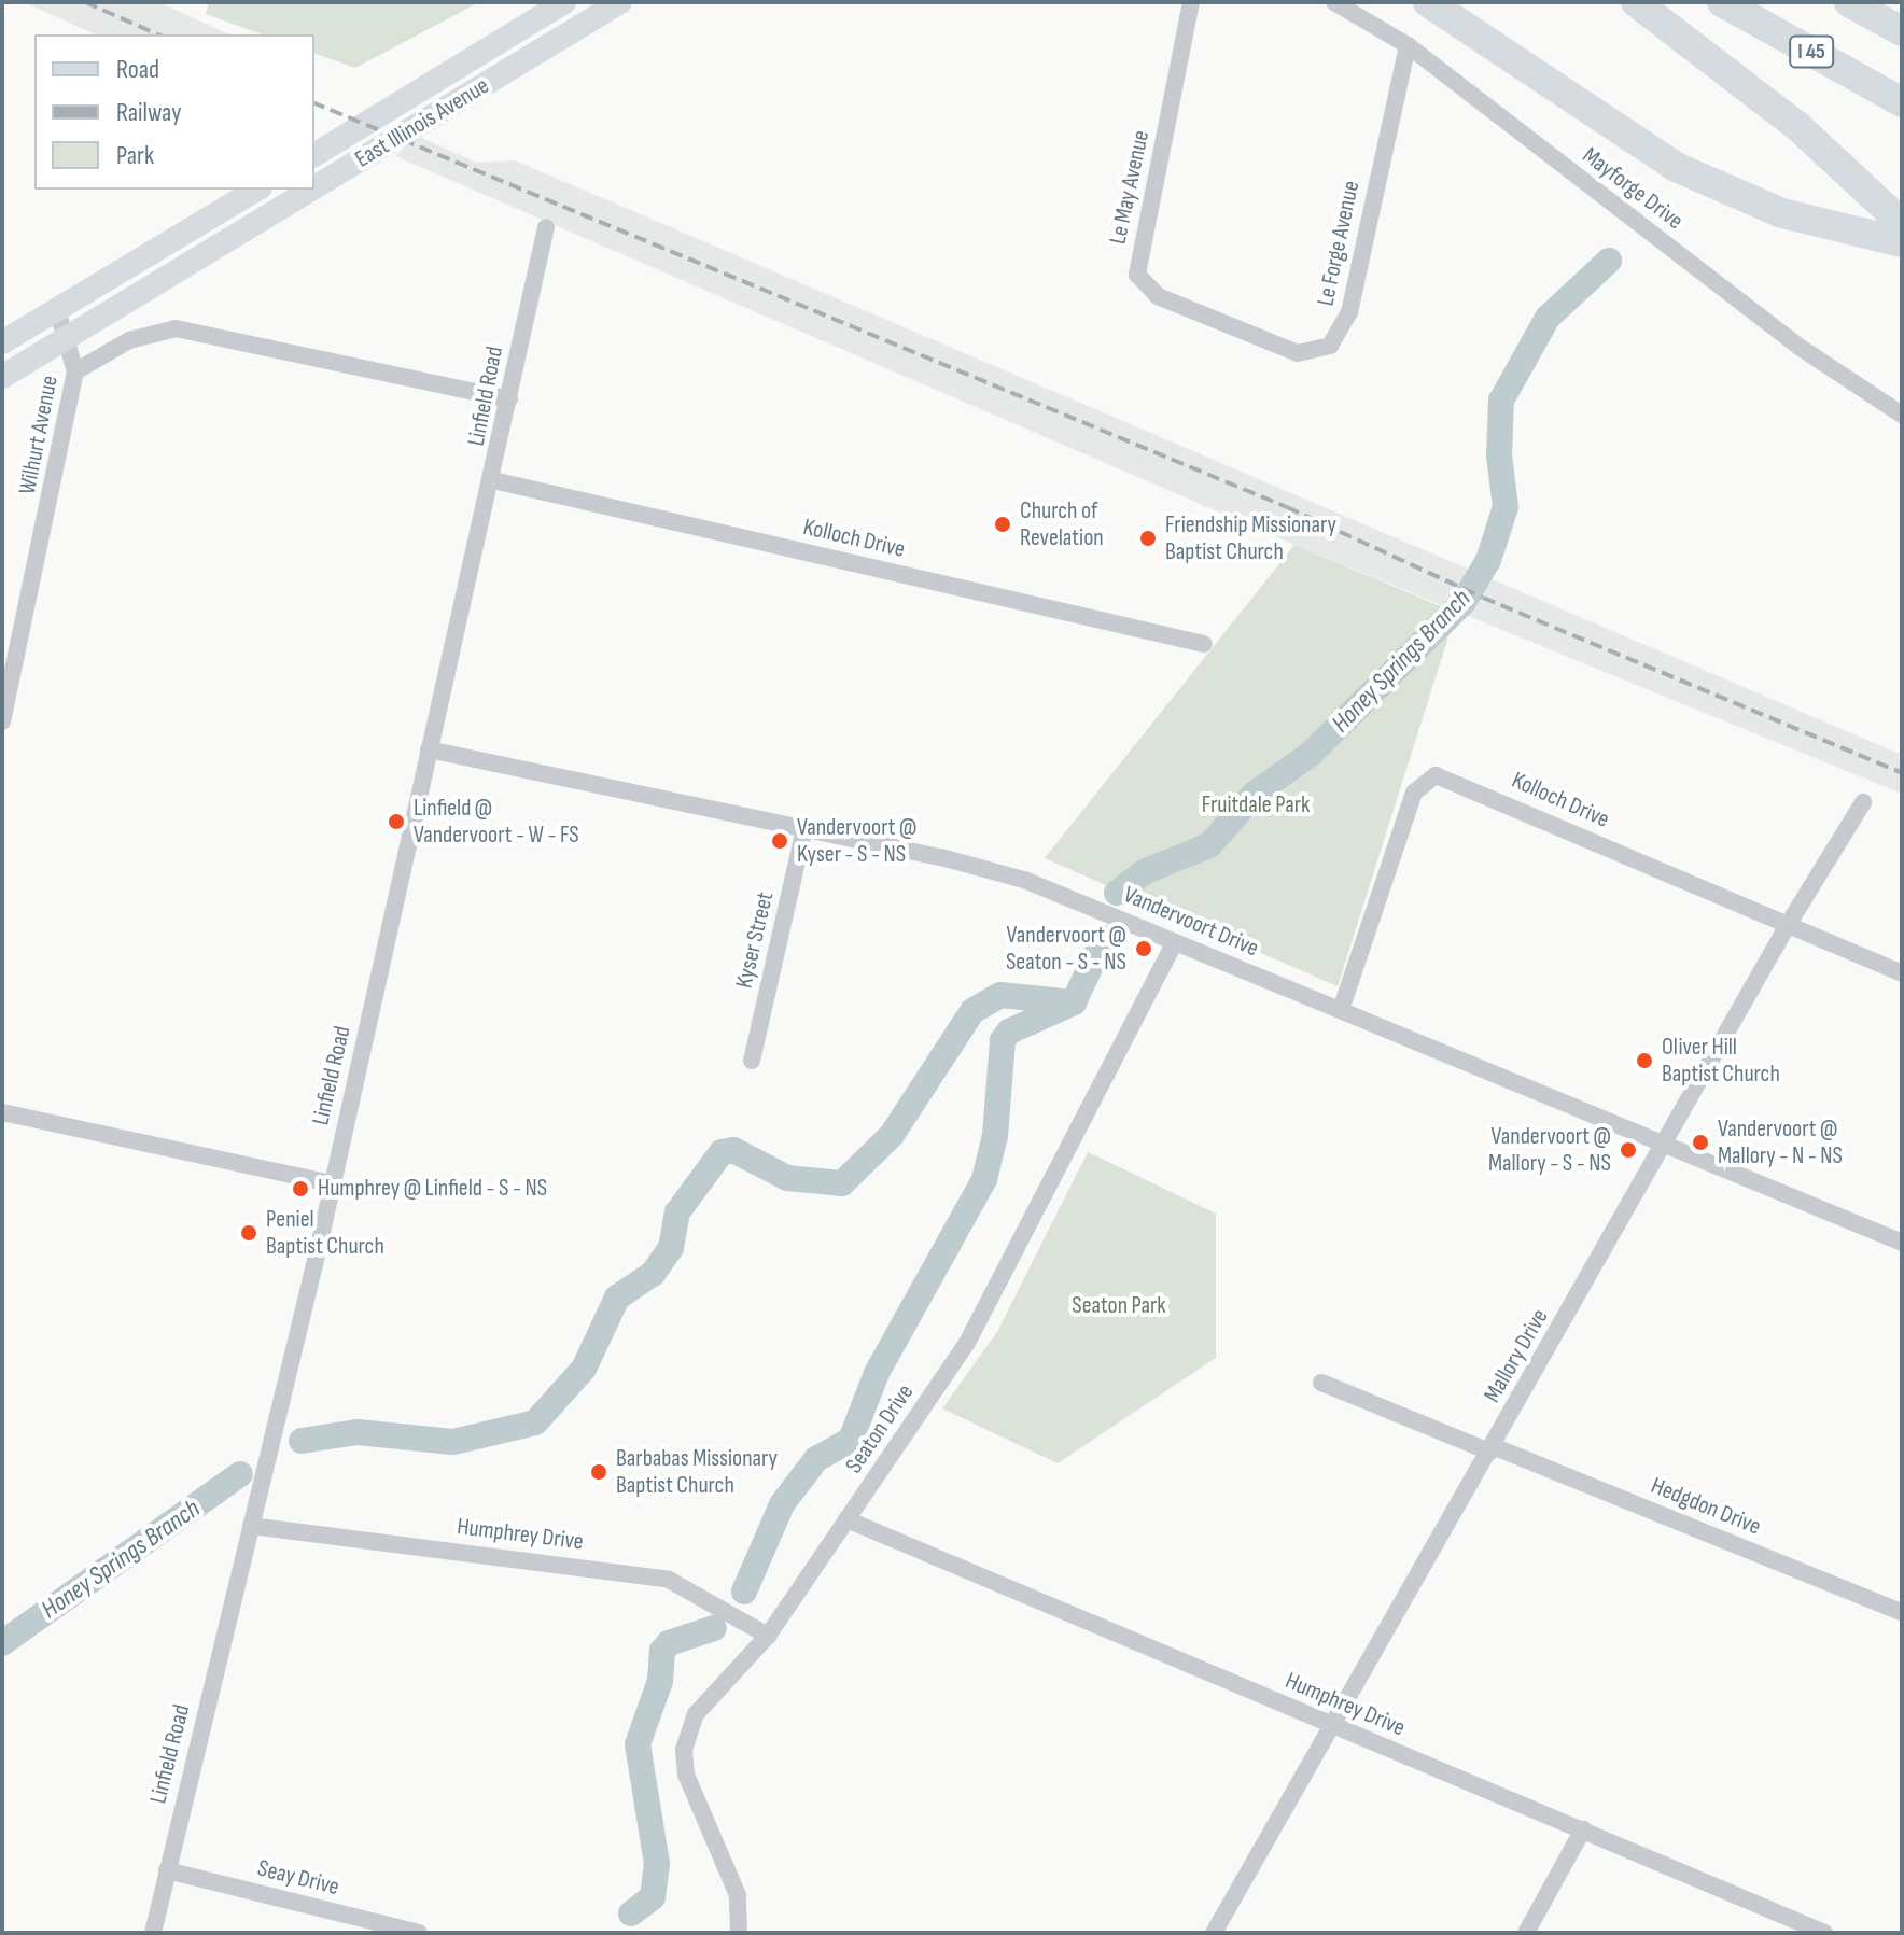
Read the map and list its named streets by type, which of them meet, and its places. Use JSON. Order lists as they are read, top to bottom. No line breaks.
{"streets":{"highway":["I 45"],"main road":["East Illinois Avenue"],"street":["Le May Avenue","Mayforge Drive","Le Forge Avenue","Linfield Road","Wilhurt Avenue","Kolloch Drive","Vandervoort Drive","Kyser Street","Mallory Drive","Seaton Drive","Hedgdon Drive","Humphrey Drive","Seay Drive"]},"crossings":[["East Illinois Avenue","Wilhurt Avenue"],["Le May Avenue","Le Forge Avenue"],["Mayforge Drive","Le Forge Avenue"],["Linfield Road","Kolloch Drive"],["Linfield Road","Vandervoort Drive"],["Linfield Road","Humphrey Drive"],["Linfield Road","Seay Drive"],["Kolloch Drive","Vandervoort Drive"],["Kolloch Drive","Mallory Drive"],["Vandervoort Drive","Kyser Street"],["Vandervoort Drive","Mallory Drive"],["Vandervoort Drive","Seaton Drive"],["Mallory Drive","Hedgdon Drive"],["Mallory Drive","Humphrey Drive"],["Seaton Drive","Humphrey Drive"]],"water":["Honey Springs Branch"],"parks":["Fruitdale Park","Seaton Park"],"places":["Church of Revelation","Friendship Missionary Baptist Church","Linfield @ Vandervoort - W - FS","Vandervoort @ Kyser - S - NS","Vandervoort @ Seaton - S - NS","Oliver Hill Baptist Church","Vandervoort @ Mallory - N - NS","Vandervoort @ Mallory - S - NS","Humphrey @ Linfield - S - NS","Peniel Baptist Church","Barbabas Missionary Baptist Church"],"legend":["Road","Railway","Park"]}
